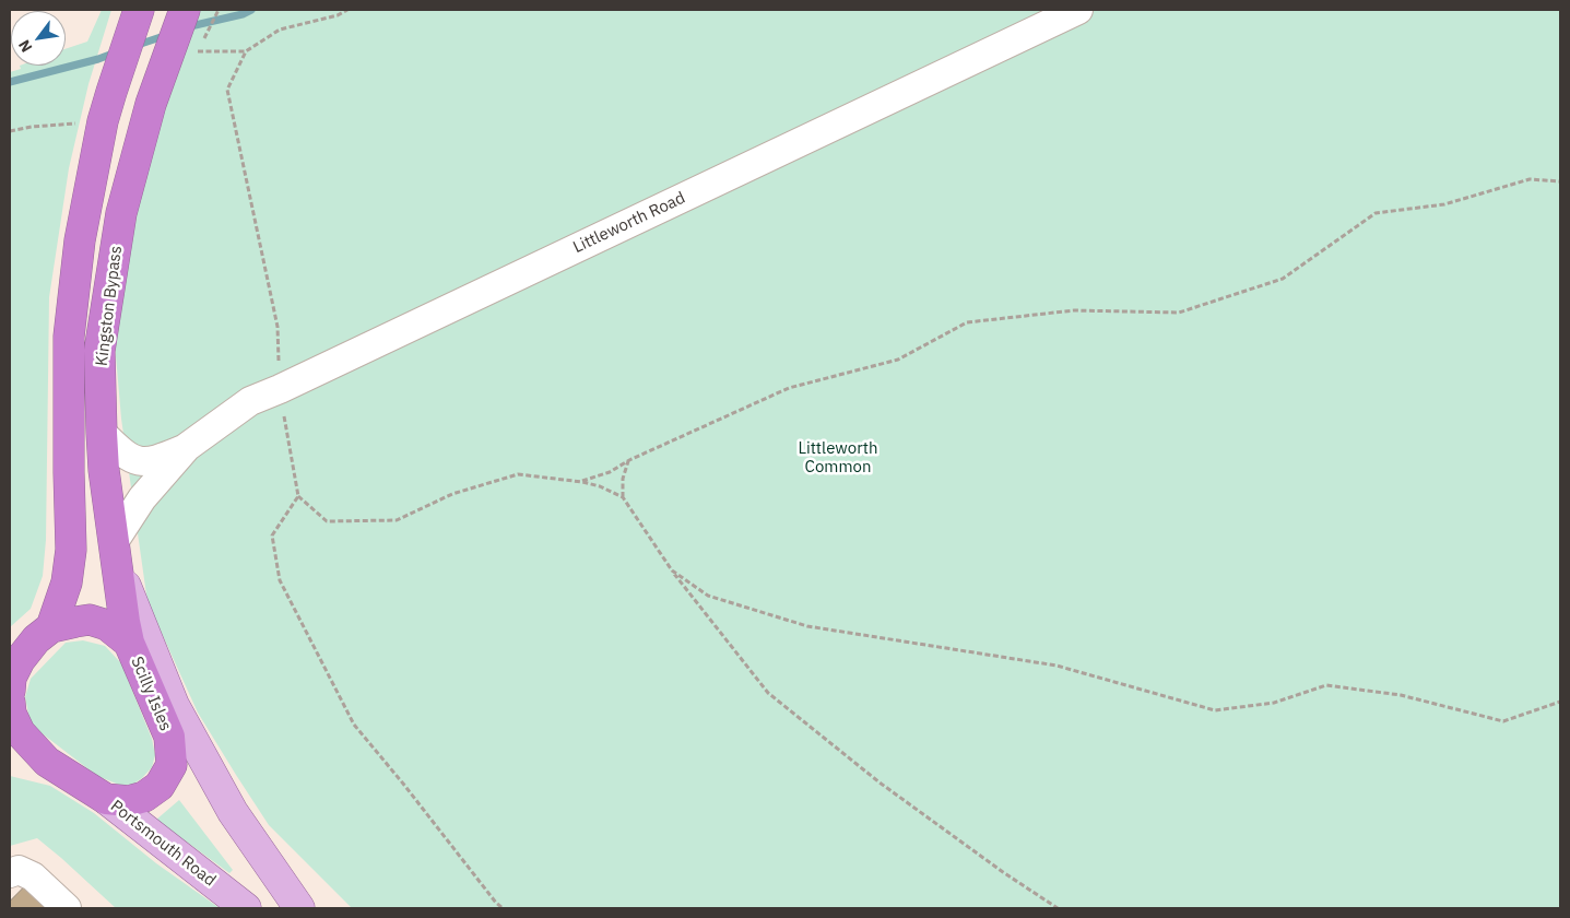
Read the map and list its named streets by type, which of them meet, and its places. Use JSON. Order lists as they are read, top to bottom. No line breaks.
{"streets":{"highway":["Kingston Bypass","Scilly Isles"],"main road":["Portsmouth Road"],"street":["Littleworth Road"]},"crossings":[["Littleworth Road","Kingston Bypass"],["Kingston Bypass","Scilly Isles"],["Scilly Isles","Portsmouth Road"]],"parks":["Littleworth Common"],"north":"bottom left"}
